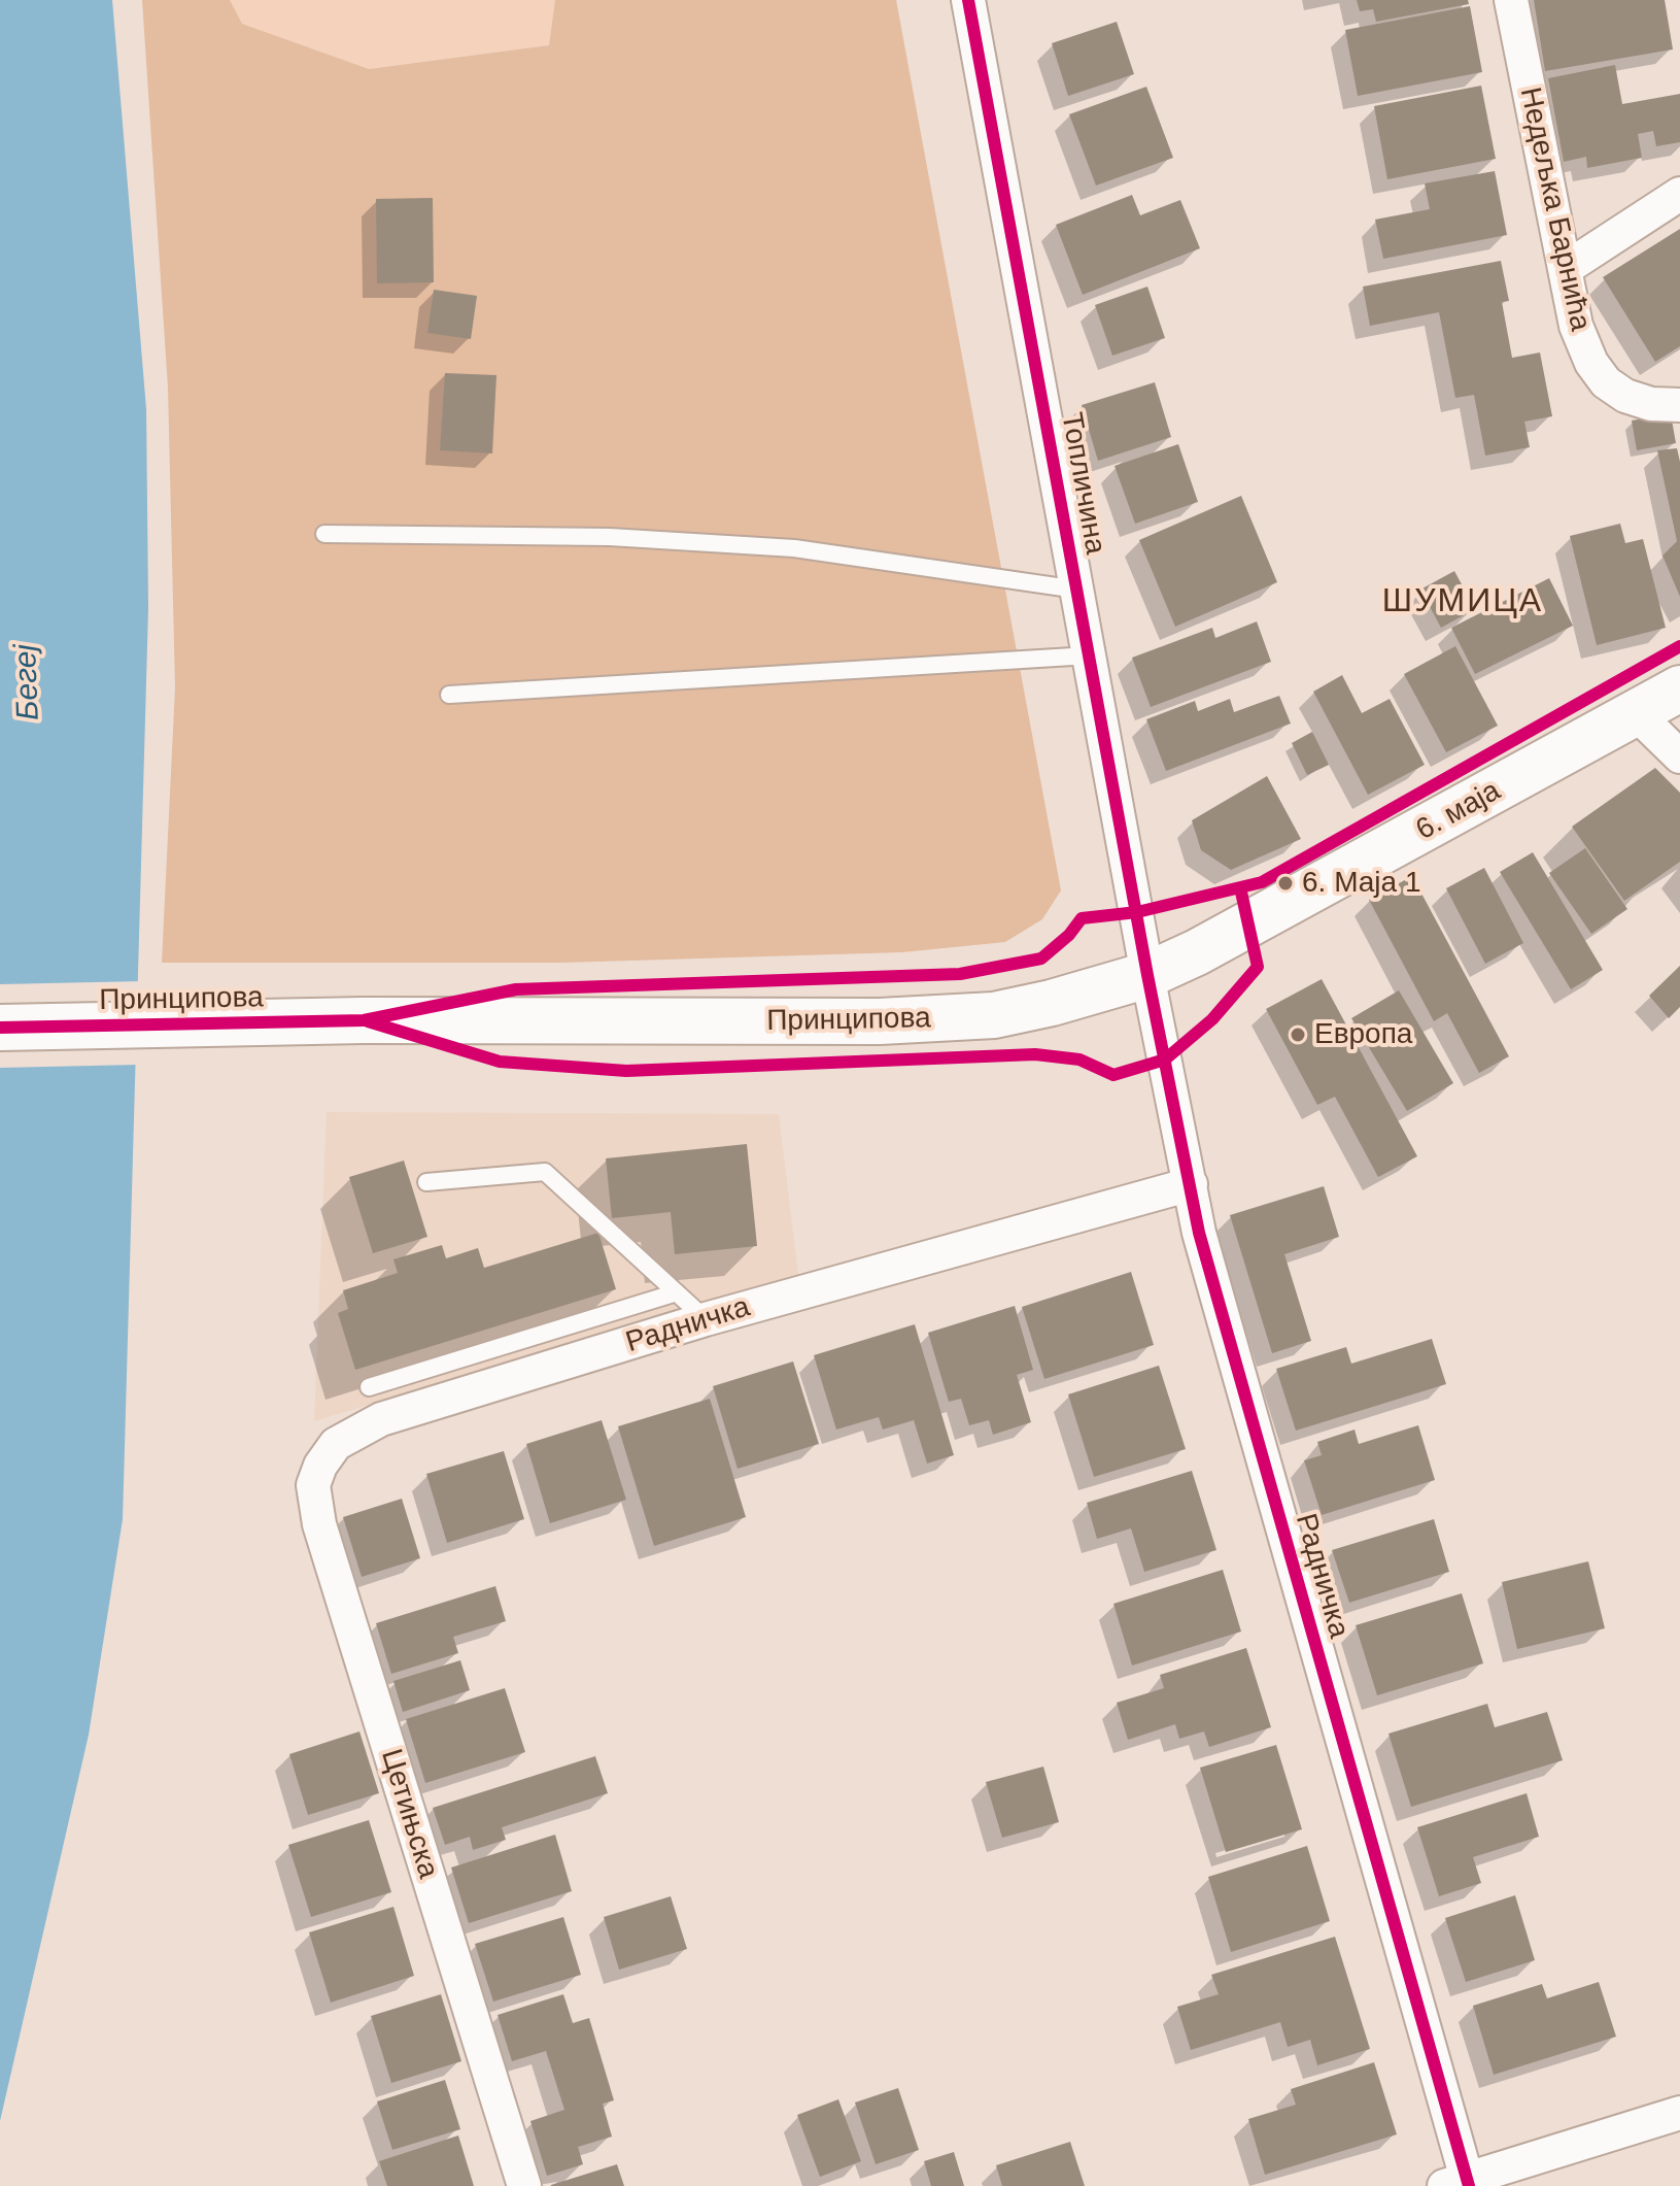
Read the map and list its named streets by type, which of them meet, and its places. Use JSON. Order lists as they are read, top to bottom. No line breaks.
{"streets":{"street":["Недељка Барнића","Топличина","6. маја","Принципова","Радничка","Цетињска"]},"crossings":[["Топличина","6. маја"],["Топличина","Принципова"],["Топличина","Радничка"],["6. маја","Принципова"],["6. маја","Радничка"],["Принципова","Радничка"],["Радничка","Цетињска"]],"districts":["ШУМИЦА"],"water":["Бегеј"],"places":["6. Маја 1","Европа"]}
